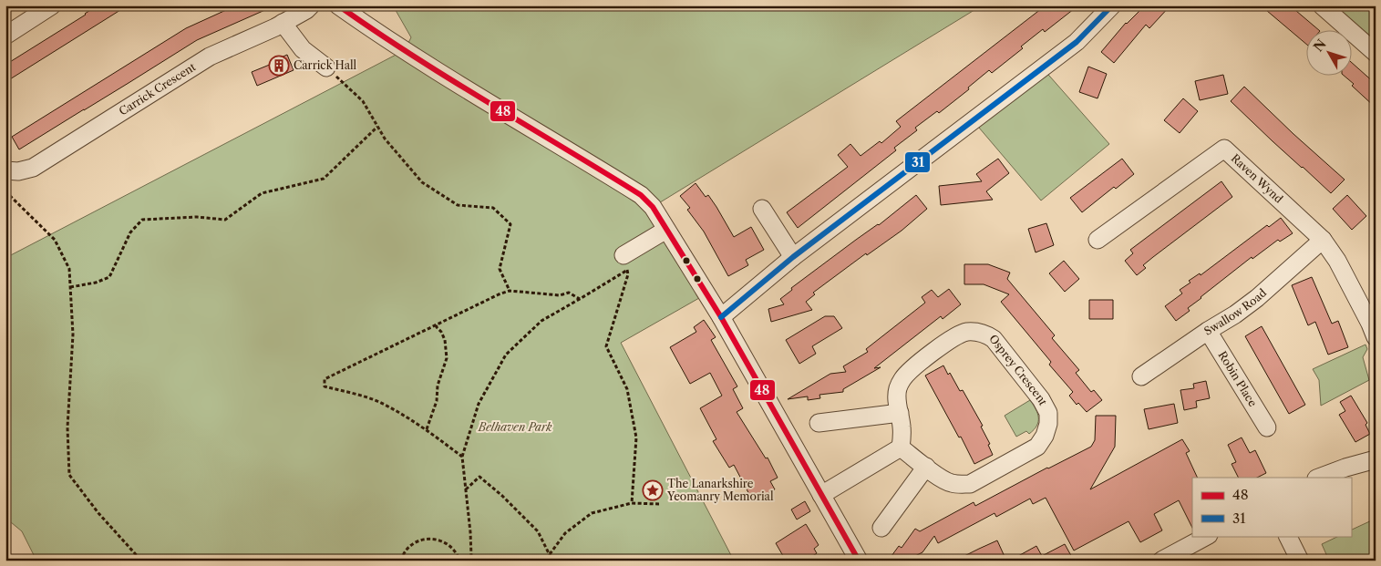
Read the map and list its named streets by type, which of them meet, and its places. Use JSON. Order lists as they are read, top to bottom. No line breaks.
{"streets":{"street":["Carrick Crescent","Raven Wynd","Swallow Road","Osprey Crescent","Robin Place"]},"crossings":[["Raven Wynd","Swallow Road"],["Swallow Road","Robin Place"]],"parks":["Belhaven Park"],"places":{"building":["Carrick Hall"],"place":["The Lanarkshire Yeomanry Memorial"]},"lines":["transit line 48","transit line 31"],"legend":["48","31"],"north":"top left"}
